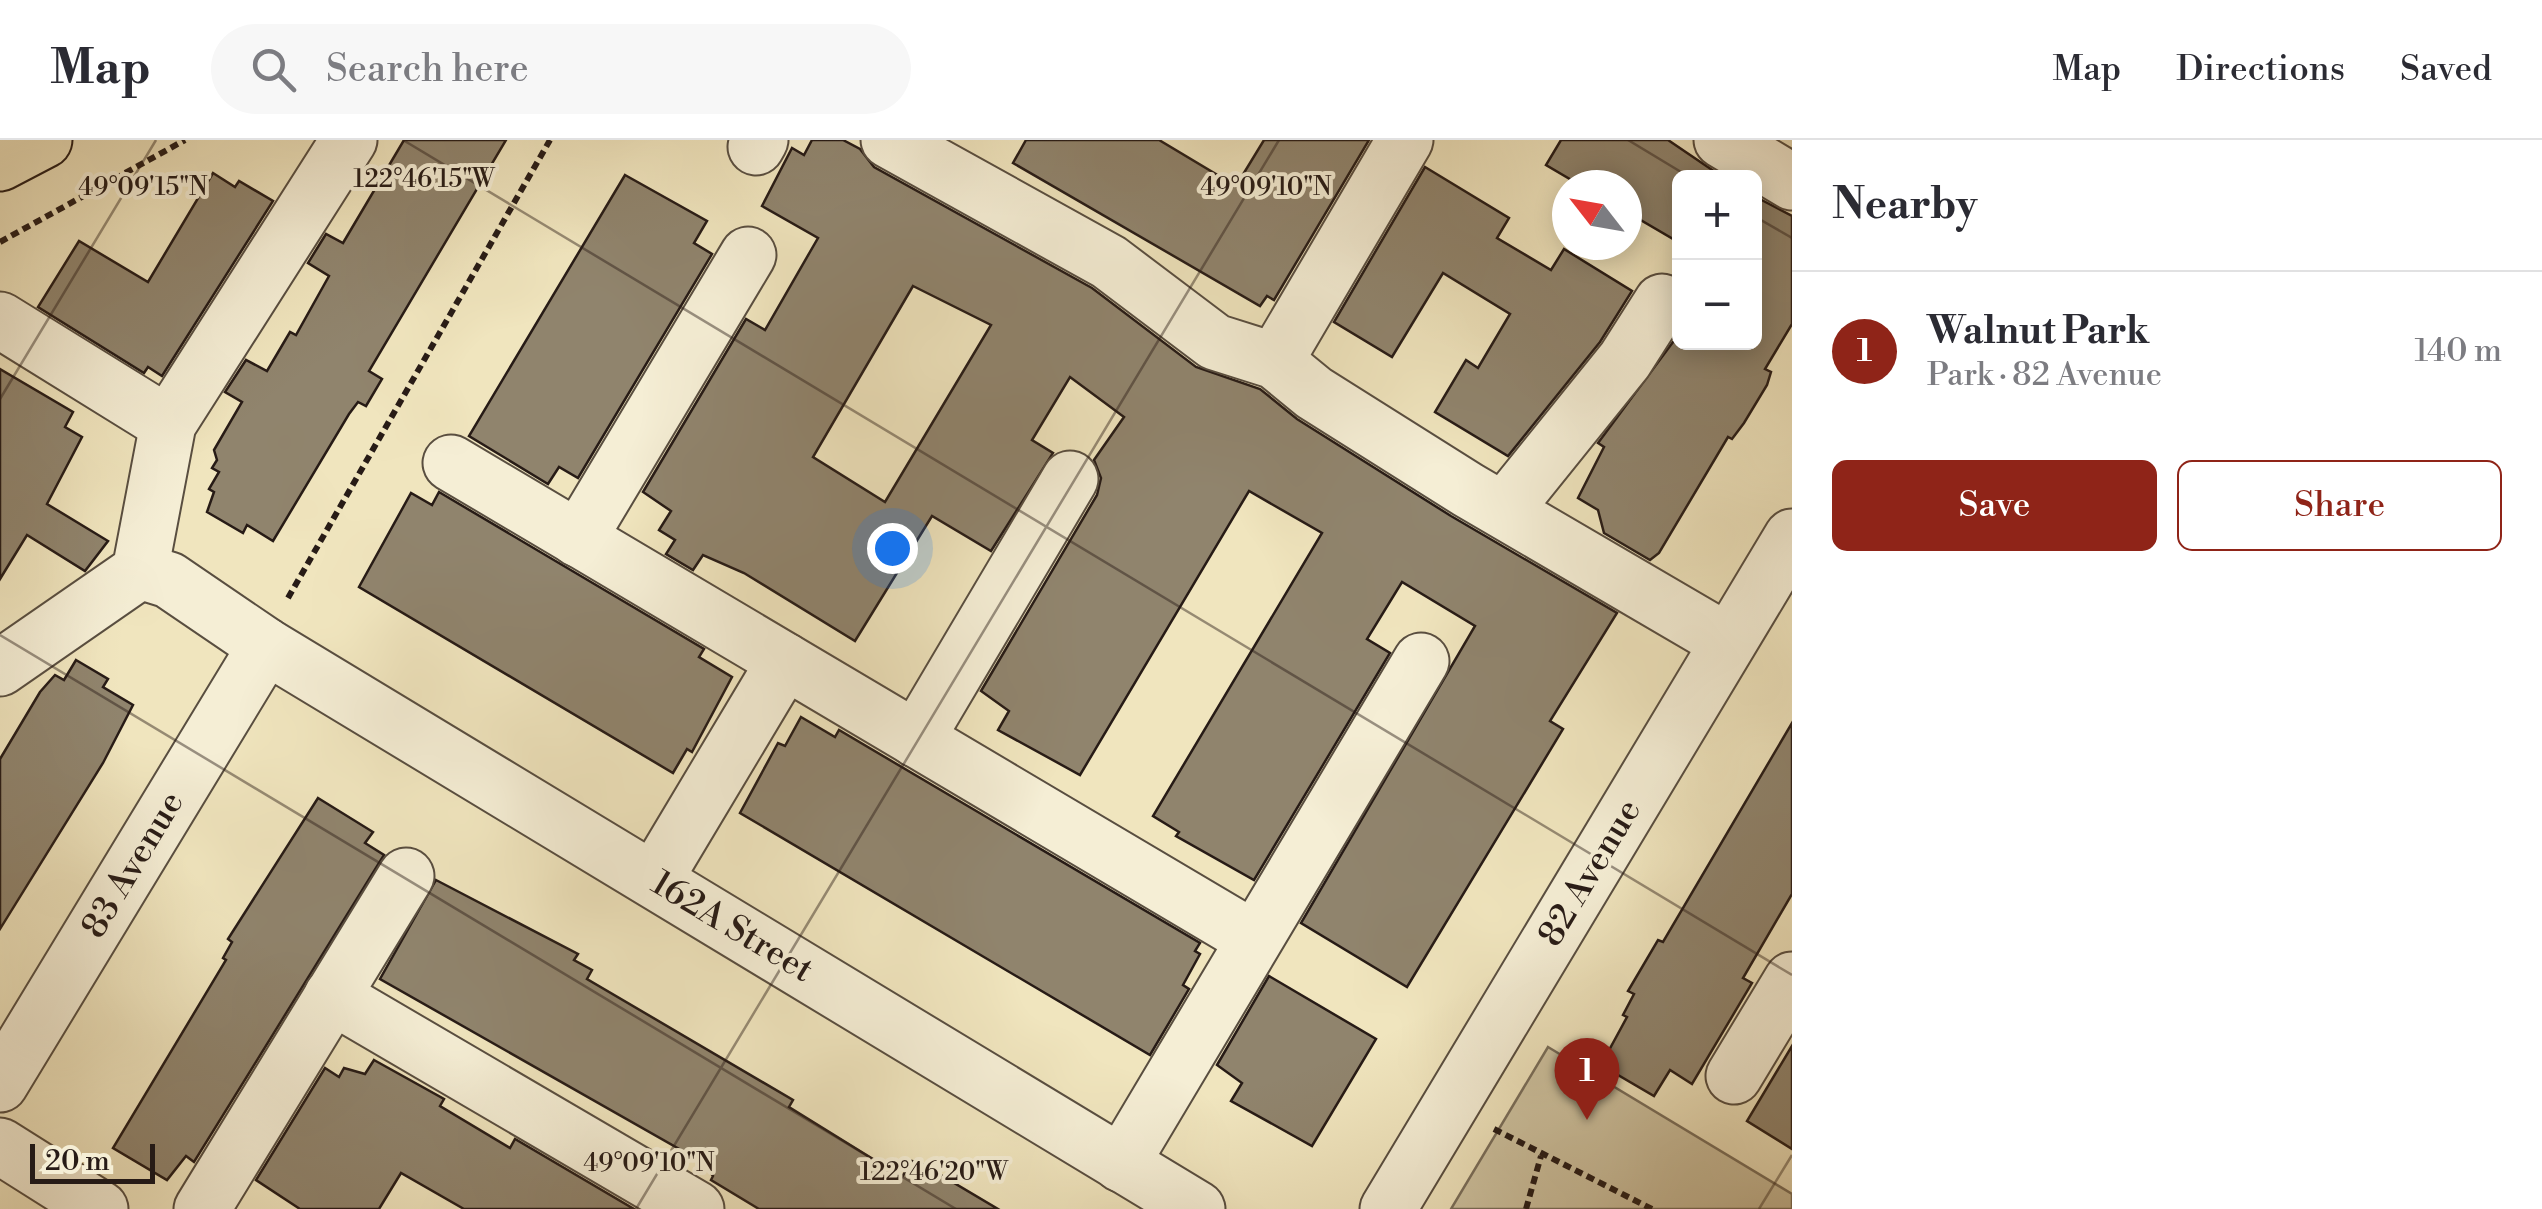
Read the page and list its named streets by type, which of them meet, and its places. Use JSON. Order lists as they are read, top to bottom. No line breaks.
{"streets":{"street":["83 Avenue","82 Avenue","162A Street"]},"crossings":[["83 Avenue","162A Street"]],"scale_bar":"20 m","north":"top left","page":{"header":"Map","search":"Search here","nav":["Map","Directions","Saved"],"heading":"Nearby","map_buttons":["+","−"],"list":[{"mark":"1","name":"Walnut Park","note":"Park · 82 Avenue","value":"140 m"}],"buttons":["Save","Share"],"pins":"1","scale":"20 m"},"coordinates":["122°46'15\"W","49°09'15\"N","49°09'10\"N","122°46'20\"W"]}
